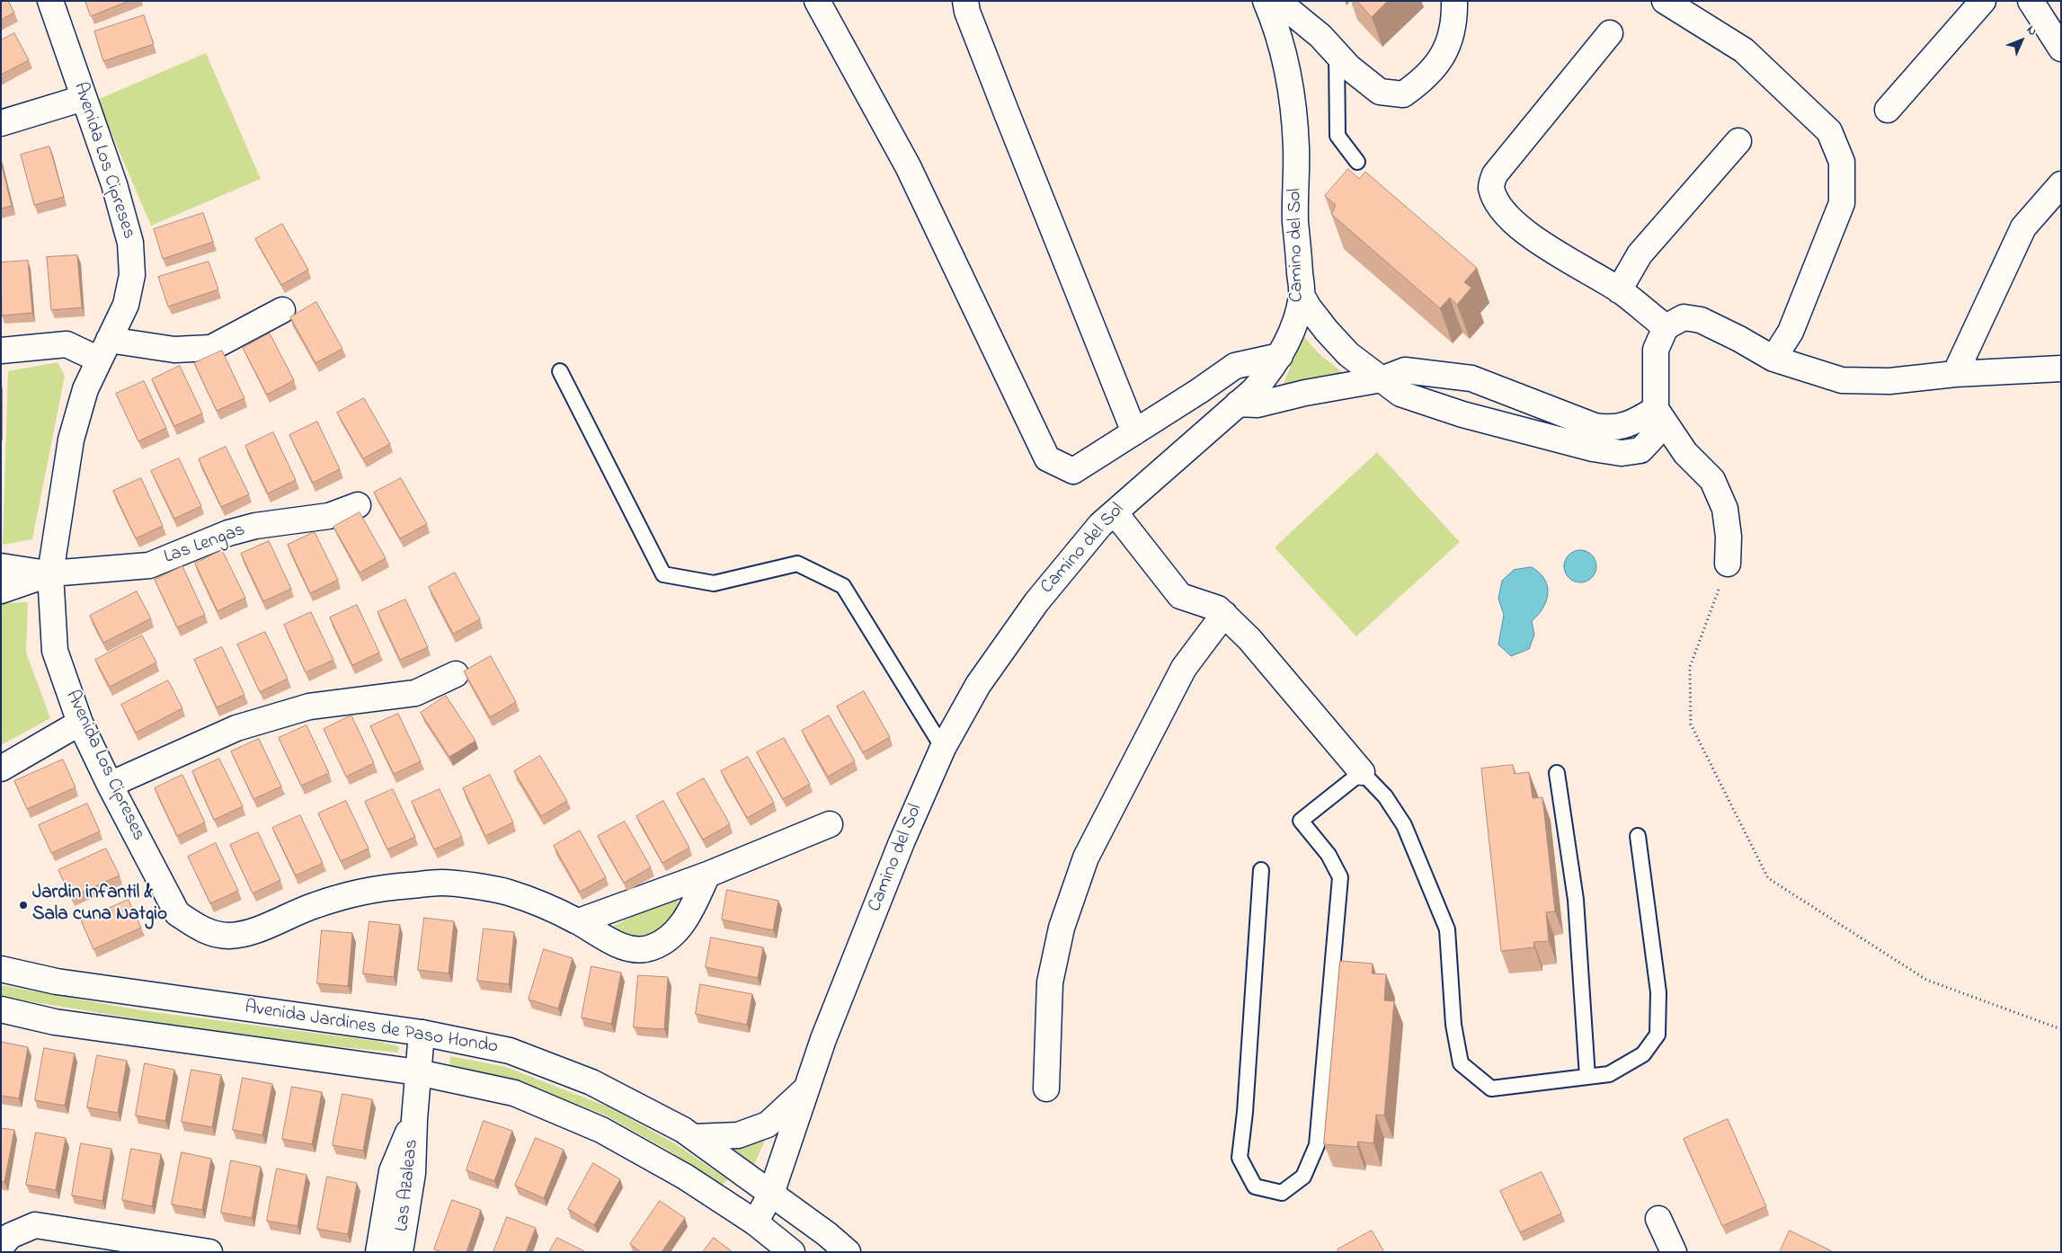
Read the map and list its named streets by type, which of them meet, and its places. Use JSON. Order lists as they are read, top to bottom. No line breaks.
{"streets":{"street":["Avenida Los Cipreses","Camino del Sol","Las Lengas","Avenida Jardines de Paso Hondo","Las Azaleas"]},"crossings":[["Avenida Los Cipreses","Las Lengas"],["Camino del Sol","Avenida Jardines de Paso Hondo"],["Avenida Jardines de Paso Hondo","Las Azaleas"]],"places":["Jardin infantil & Sala cuna Natgio"],"north":"top right"}
